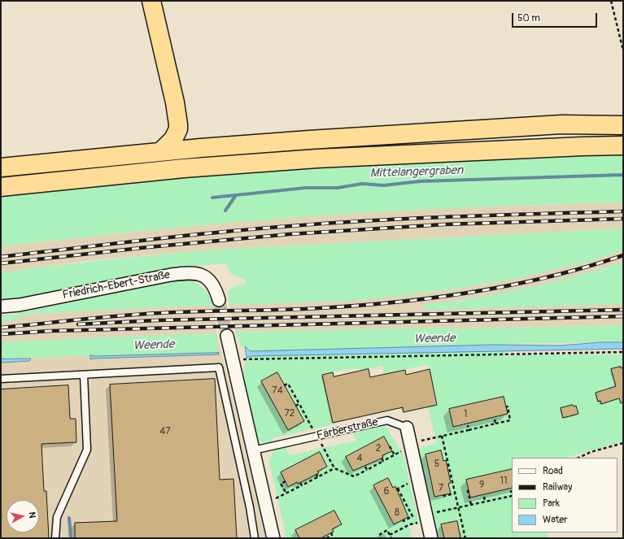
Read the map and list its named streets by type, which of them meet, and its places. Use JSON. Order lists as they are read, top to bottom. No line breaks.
{"streets":{"street":["Friedrich-Ebert-Straße","Färberstraße"]},"water":["Mittelangergraben","Weende"],"house_numbers":["74","72","1","47","2","4","5","11","9","7","6","8"],"legend":["Road","Railway","Park","Water"],"scale_bar":"50 m","north":"right"}
